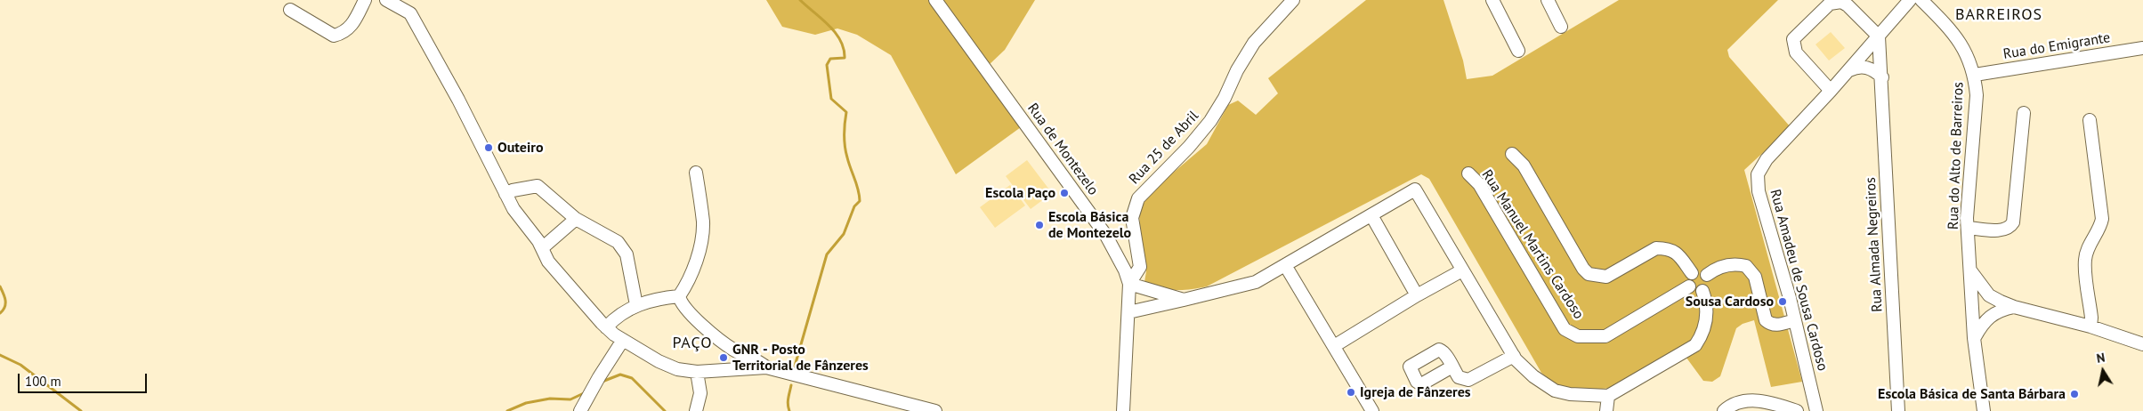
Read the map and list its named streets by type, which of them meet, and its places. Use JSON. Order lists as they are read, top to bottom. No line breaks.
{"streets":{"street":["Rua do Emigrante","Rua 25 de Abril","Rua de Montezelo","Rua do Alto de Barreiros","Rua Manuel Martins Cardoso","Rua Almada Negreiros","Rua Amadeu de Sousa Cardoso"]},"crossings":[["Rua do Emigrante","Rua do Alto de Barreiros"],["Rua 25 de Abril","Rua de Montezelo"],["Rua Almada Negreiros","Rua Amadeu de Sousa Cardoso"]],"districts":["BARREIROS","PAÇO"],"places":["Outeiro","Escola Paço","Escola Básica de Montezelo","Sousa Cardoso","GNR - Posto Territorial de Fânzeres","Igreja de Fânzeres","Escola Básica de Santa Bárbara"],"scale_bar":"100 m","north":"top"}
